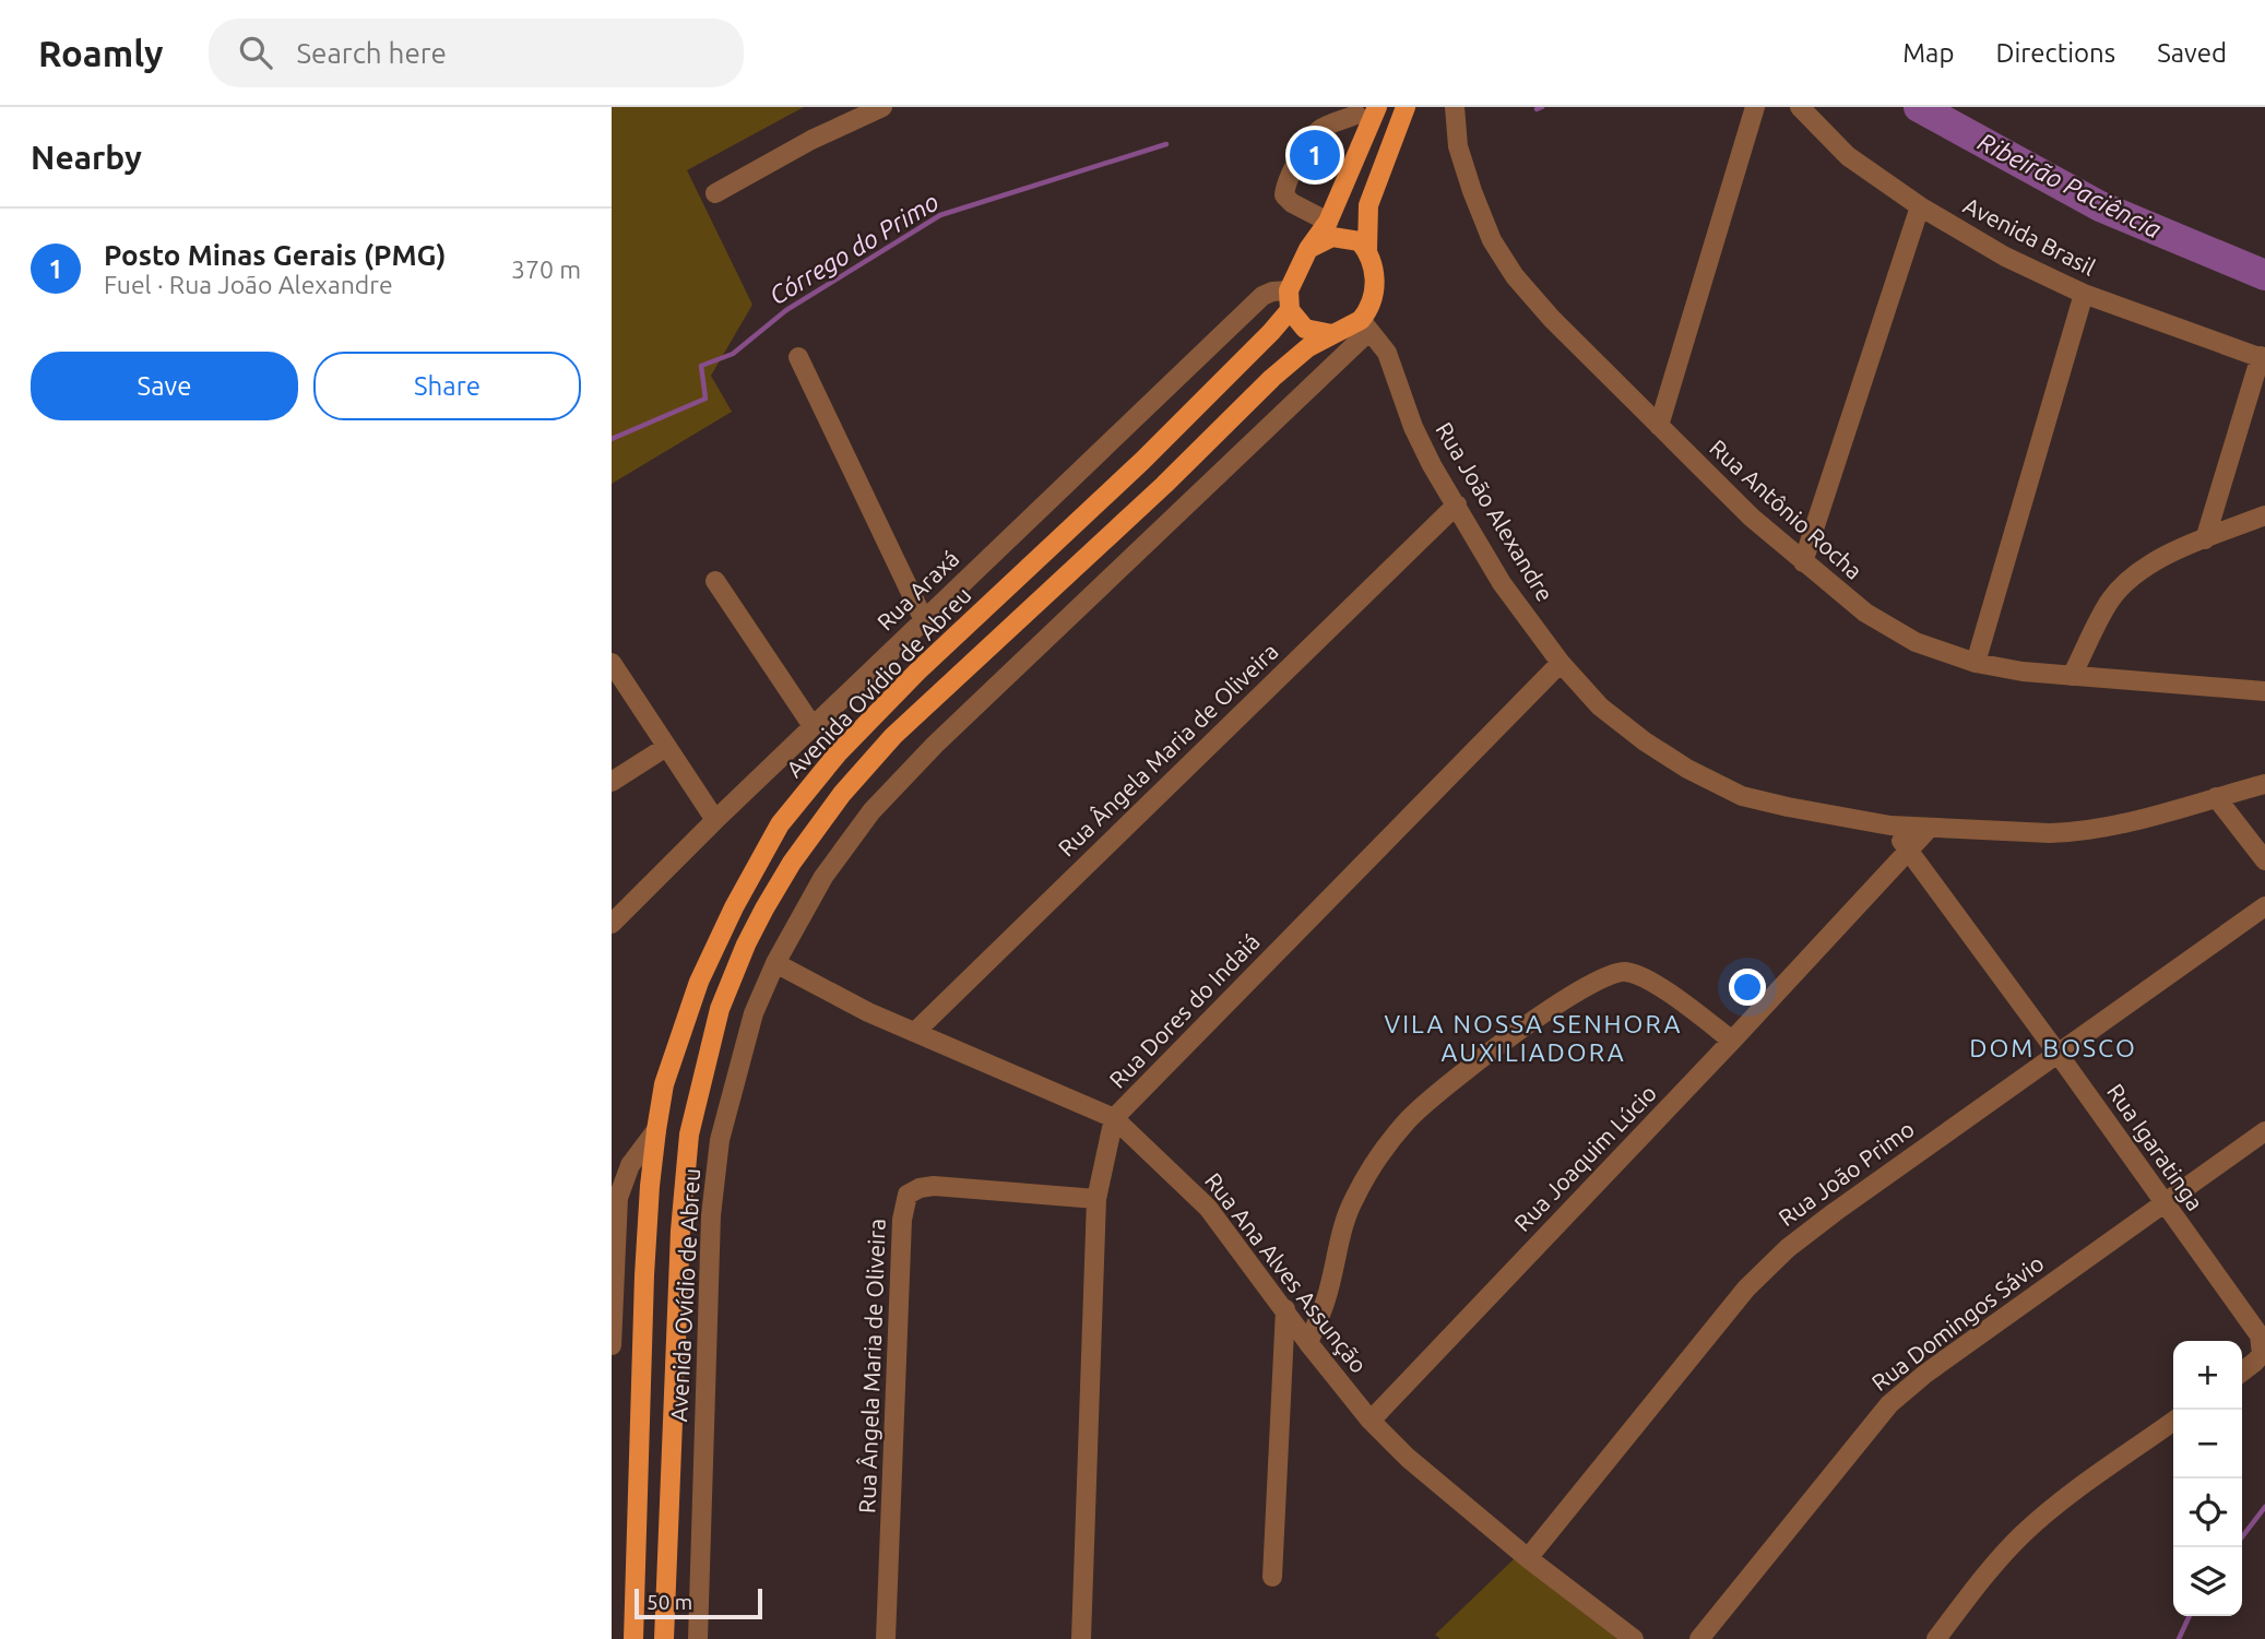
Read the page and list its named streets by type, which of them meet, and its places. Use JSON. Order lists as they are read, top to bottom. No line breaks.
{"streets":{"main road":["Avenida Ovídio de Abreu"],"street":["Avenida Brasil","Rua Antônio Rocha","Rua João Alexandre","Rua Araxá","Rua Ângela Maria de Oliveira","Rua Dores do Indaiá","Rua Igaratinga","Rua Joaquim Lúcio","Rua João Primo","Rua Ana Alves Assunção","Rua Domingos Sávio"]},"crossings":[["Rua João Alexandre","Rua Araxá"],["Rua João Alexandre","Avenida Ovídio de Abreu"],["Rua João Alexandre","Rua Ângela Maria de Oliveira"],["Rua João Alexandre","Rua Dores do Indaiá"],["Rua João Alexandre","Rua Igaratinga"],["Rua João Alexandre","Rua Joaquim Lúcio"],["Rua Araxá","Avenida Ovídio de Abreu"],["Avenida Ovídio de Abreu","Rua Ana Alves Assunção"],["Rua Ângela Maria de Oliveira","Rua Dores do Indaiá"],["Rua Ângela Maria de Oliveira","Rua Ana Alves Assunção"],["Rua Dores do Indaiá","Rua Ana Alves Assunção"],["Rua Igaratinga","Rua Joaquim Lúcio"],["Rua Igaratinga","Rua João Primo"],["Rua Igaratinga","Rua Domingos Sávio"],["Rua Joaquim Lúcio","Rua Ana Alves Assunção"],["Rua João Primo","Rua Ana Alves Assunção"]],"districts":["VILA NOSSA SENHORA AUXILIADORA","DOM BOSCO"],"water":["Ribeirão Paciência","Córrego do Primo"],"scale_bar":"50 m","page":{"header":"Roamly","search":"Search here","nav":["Map","Directions","Saved"],"heading":"Nearby","pins":"1","list":[{"mark":"1","name":"Posto Minas Gerais (PMG)","note":"Fuel · Rua João Alexandre","value":"370 m"}],"buttons":["Save","Share"],"map_buttons":["+","−"],"scale":"50 m"}}
